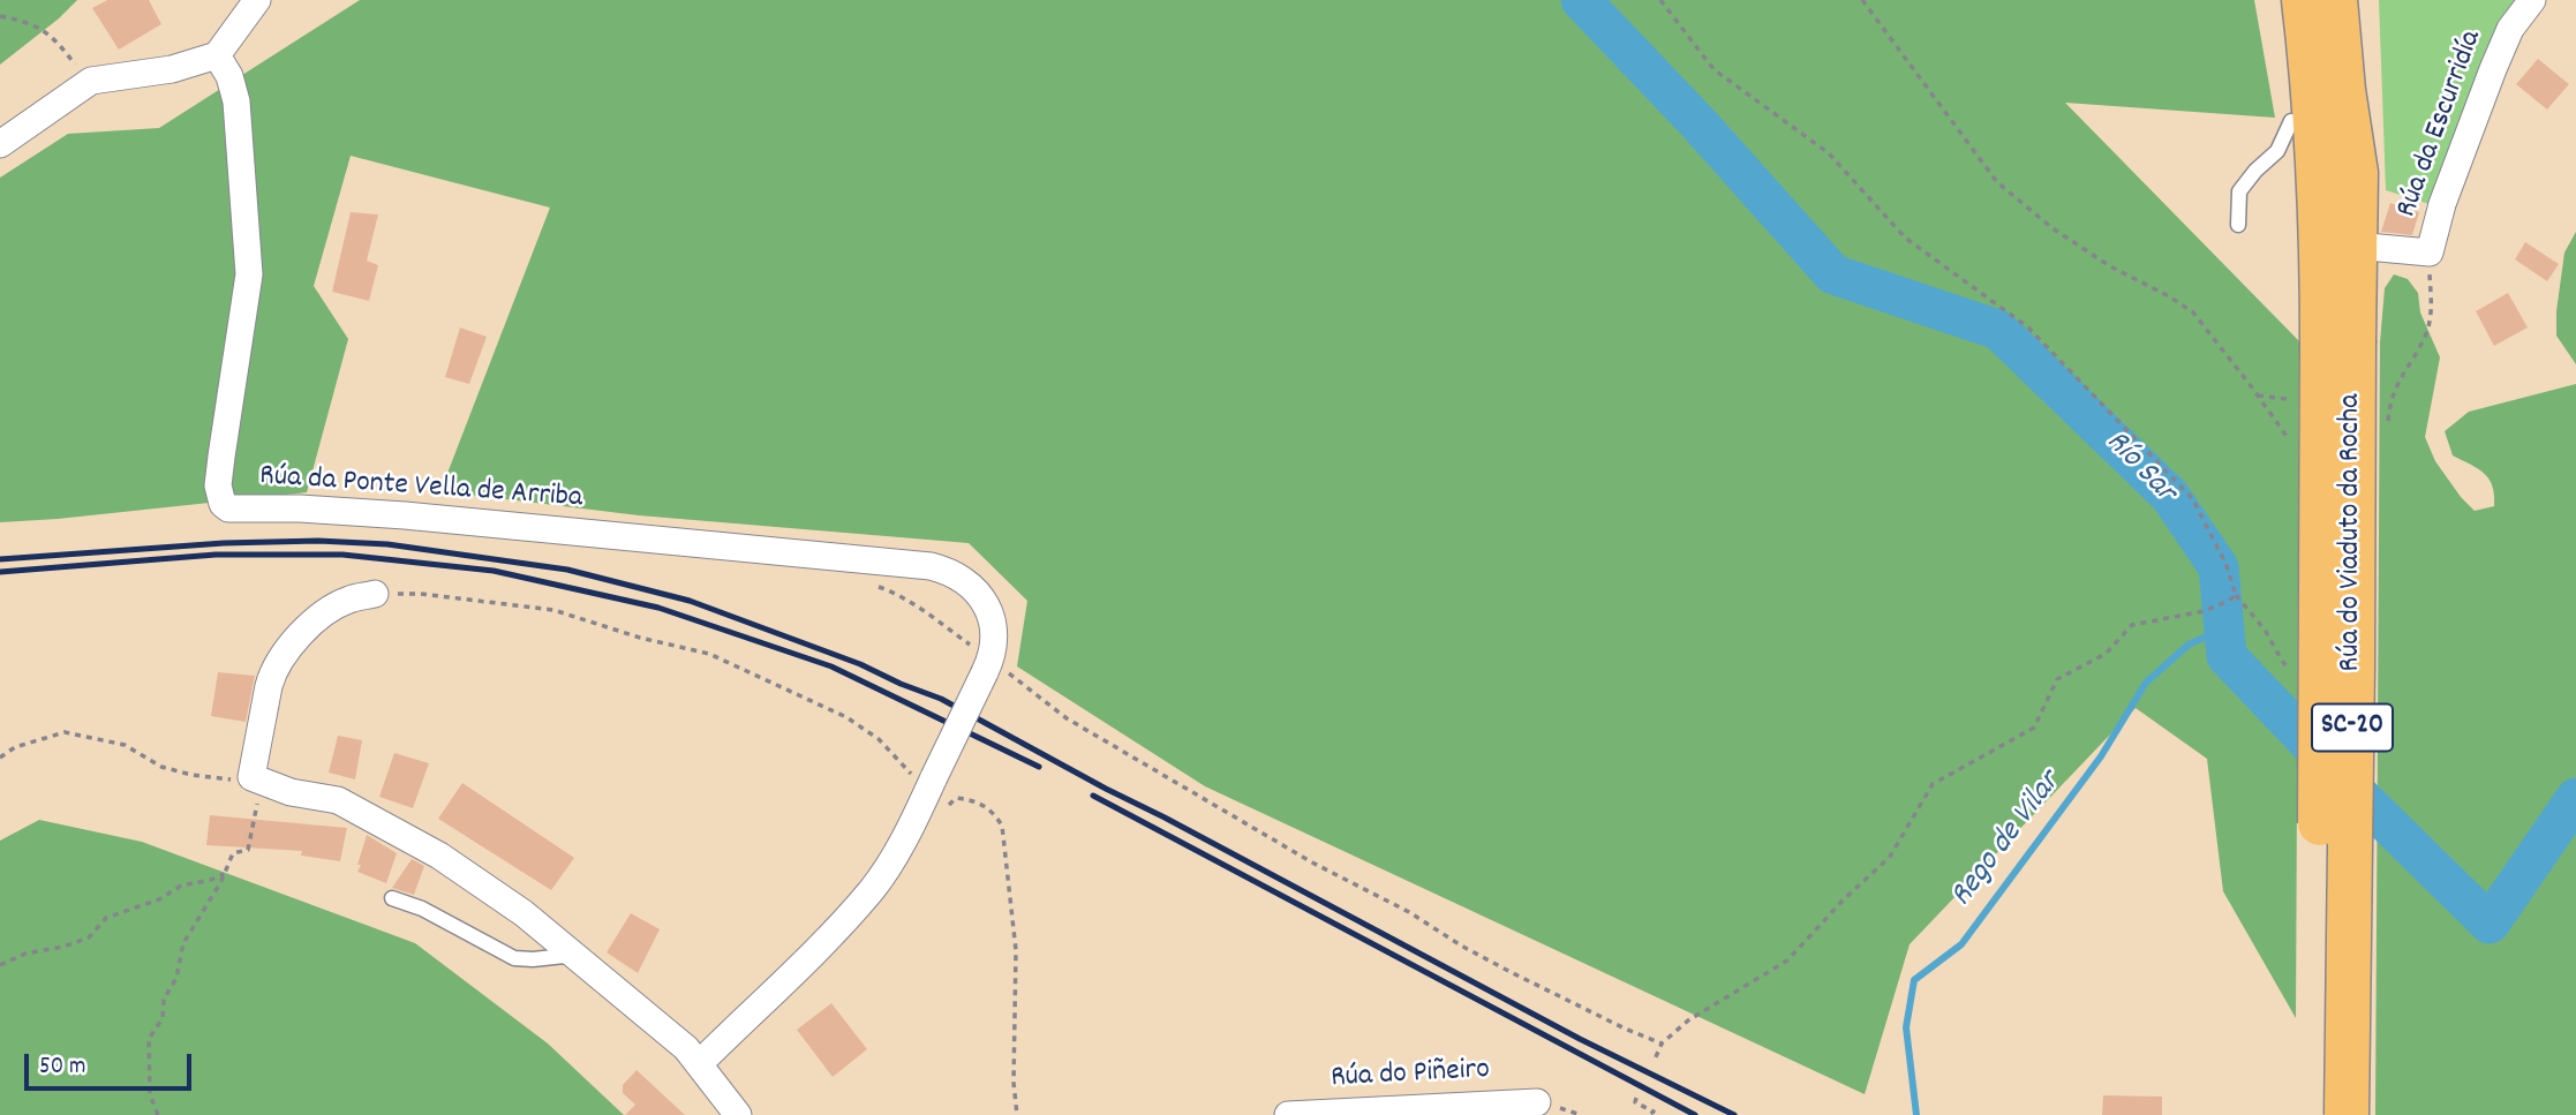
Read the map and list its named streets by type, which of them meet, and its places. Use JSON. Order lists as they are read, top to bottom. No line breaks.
{"streets":{"highway":["Rúa do Viaduto da Rocha","SC-20"],"street":["Rúa da Escurridía","Rúa da Ponte Vella de Arriba","Rúa do Piñeiro"]},"crossings":[["Rúa da Escurridía","Rúa do Viaduto da Rocha"]],"water":["Río Sar","Rego de Vilar"],"scale_bar":"50 m"}
